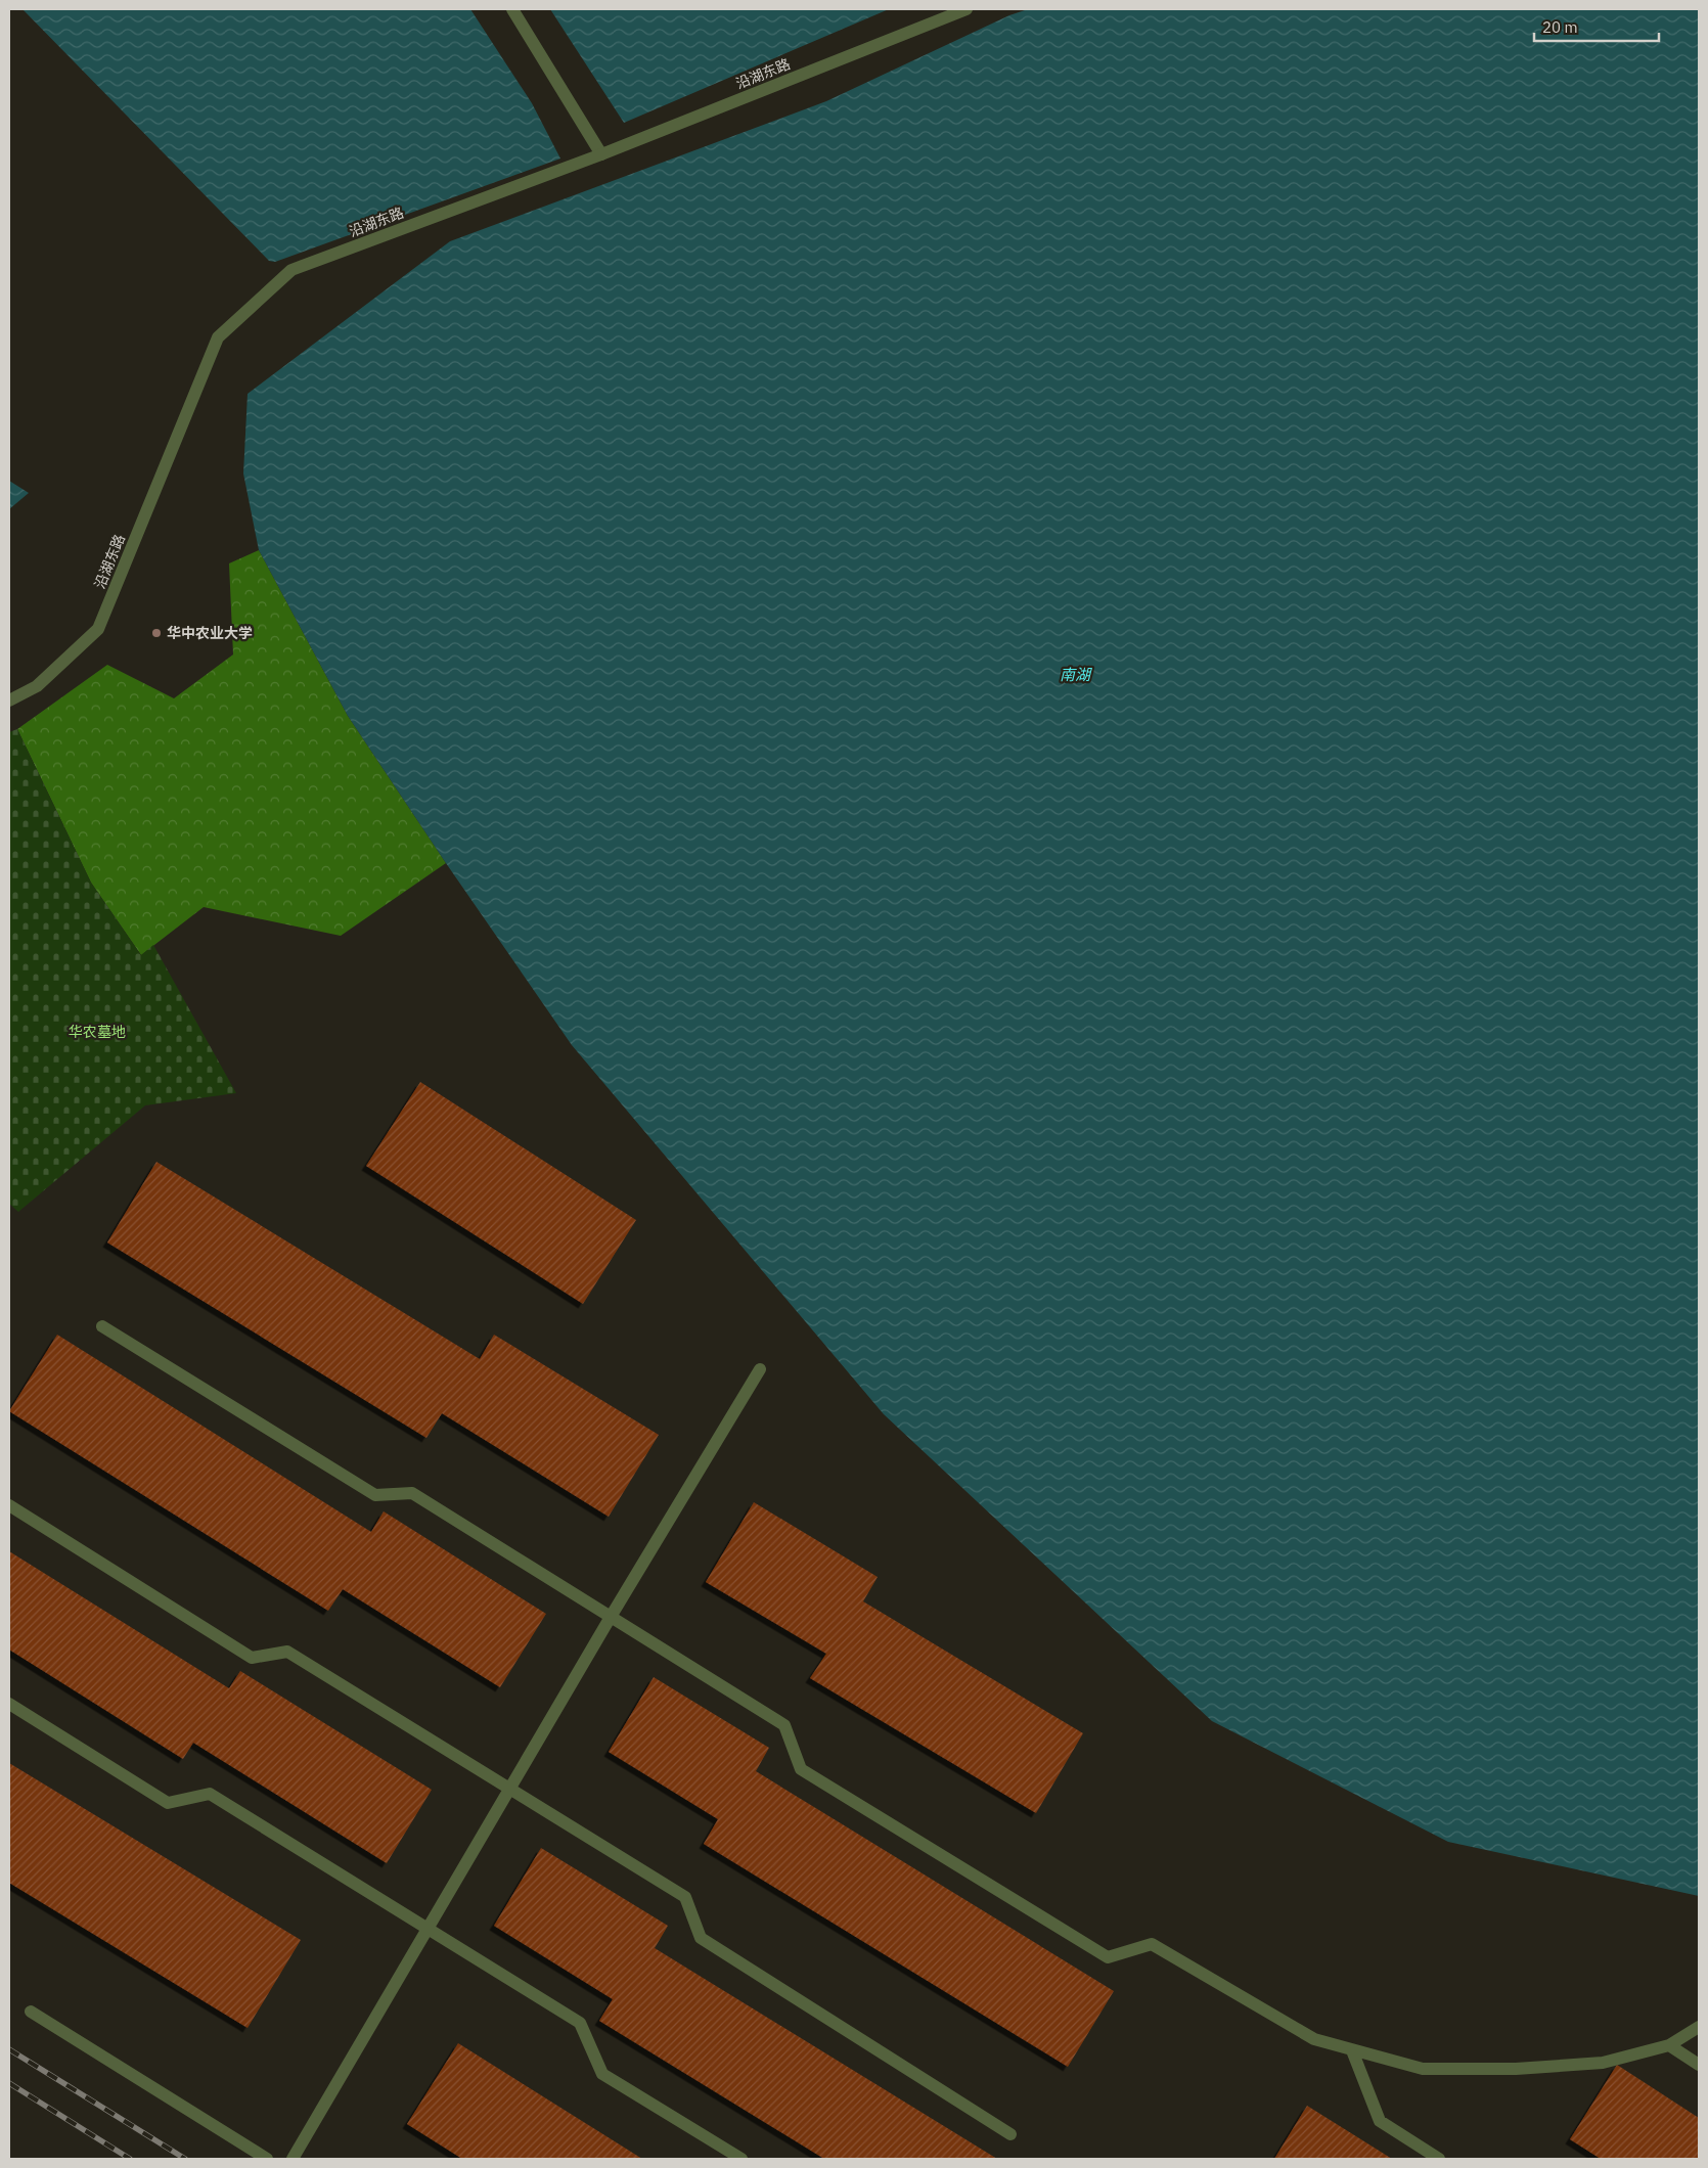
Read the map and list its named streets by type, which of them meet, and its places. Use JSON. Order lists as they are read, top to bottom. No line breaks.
{"streets":{"street":["沿湖东路"]},"water":["南湖"],"parks":["华农墓地"],"places":["华中农业大学"],"scale_bar":"20 m"}
